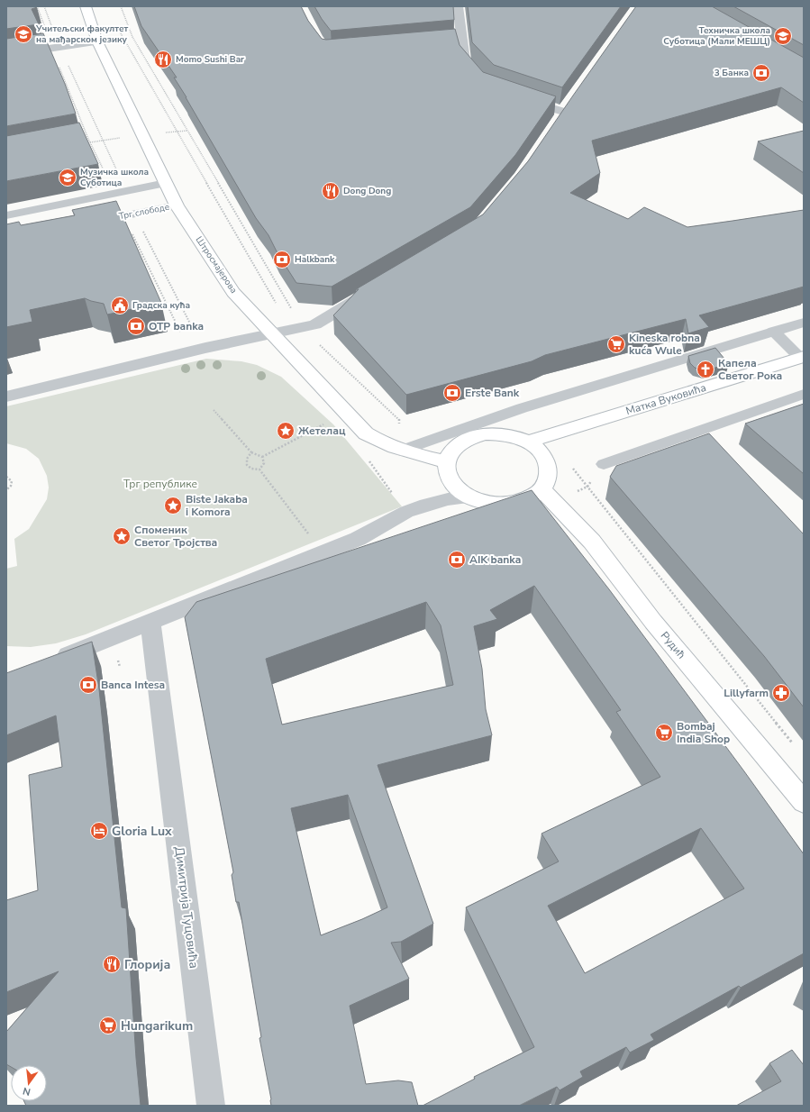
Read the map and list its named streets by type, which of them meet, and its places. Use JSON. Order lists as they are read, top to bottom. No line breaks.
{"streets":{"street":["Штросмајерова","Матка Вуковића","Рудић","Димитрија Туцовића"],"lane":["Трг слободе"]},"crossings":[["Трг слободе","Штросмајерова"],["Штросмајерова","Матка Вуковића"],["Штросмајерова","Рудић"],["Матка Вуковића","Рудић"]],"parks":["Трг републике"],"places":{"school or university":["Учитељски факултет на мађарском језику","Техничка школа Суботица (Мали МЕШЦ)","Музичка школа Суботица"],"restaurant":["Momo Sushi Bar","Dong Dong","Глорија"],"bank":["3 Банка","Halkbank","OTP banka","Erste Bank","AIK banka","Banca Intesa"],"public building":["Градска кућа"],"supermarket":["Kineska robna kuća Wule","Bombaj India Shop","Hungarikum"],"church":["Капела Светог Рока"],"place":["Жетелац","Biste Jakaba i Komora","Споменик Светог Тројства"],"pharmacy":["Lillyfarm"],"hotel":["Gloria Lux"]},"north":"bottom"}
